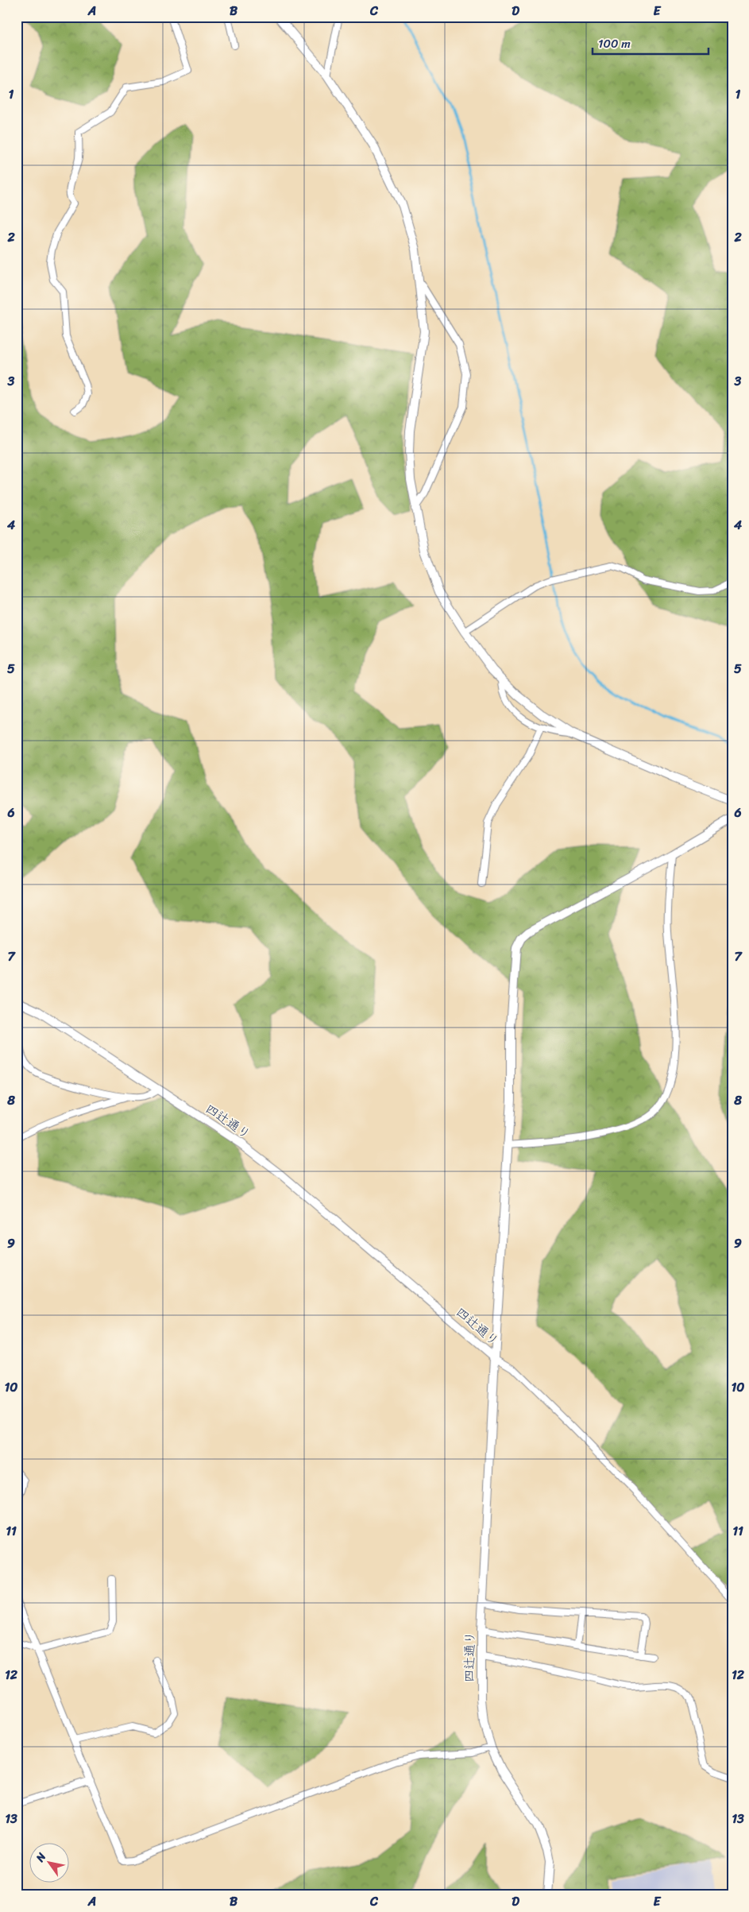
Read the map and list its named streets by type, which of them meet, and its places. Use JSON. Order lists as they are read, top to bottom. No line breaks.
{"streets":{"street":["四辻通り"]},"scale_bar":"100 m","north":"top left","grid":{"columns":["A","B","C","D","E"],"rows":["1","2","3","4","5","6","7","8","9","10","11","12","13"]}}
